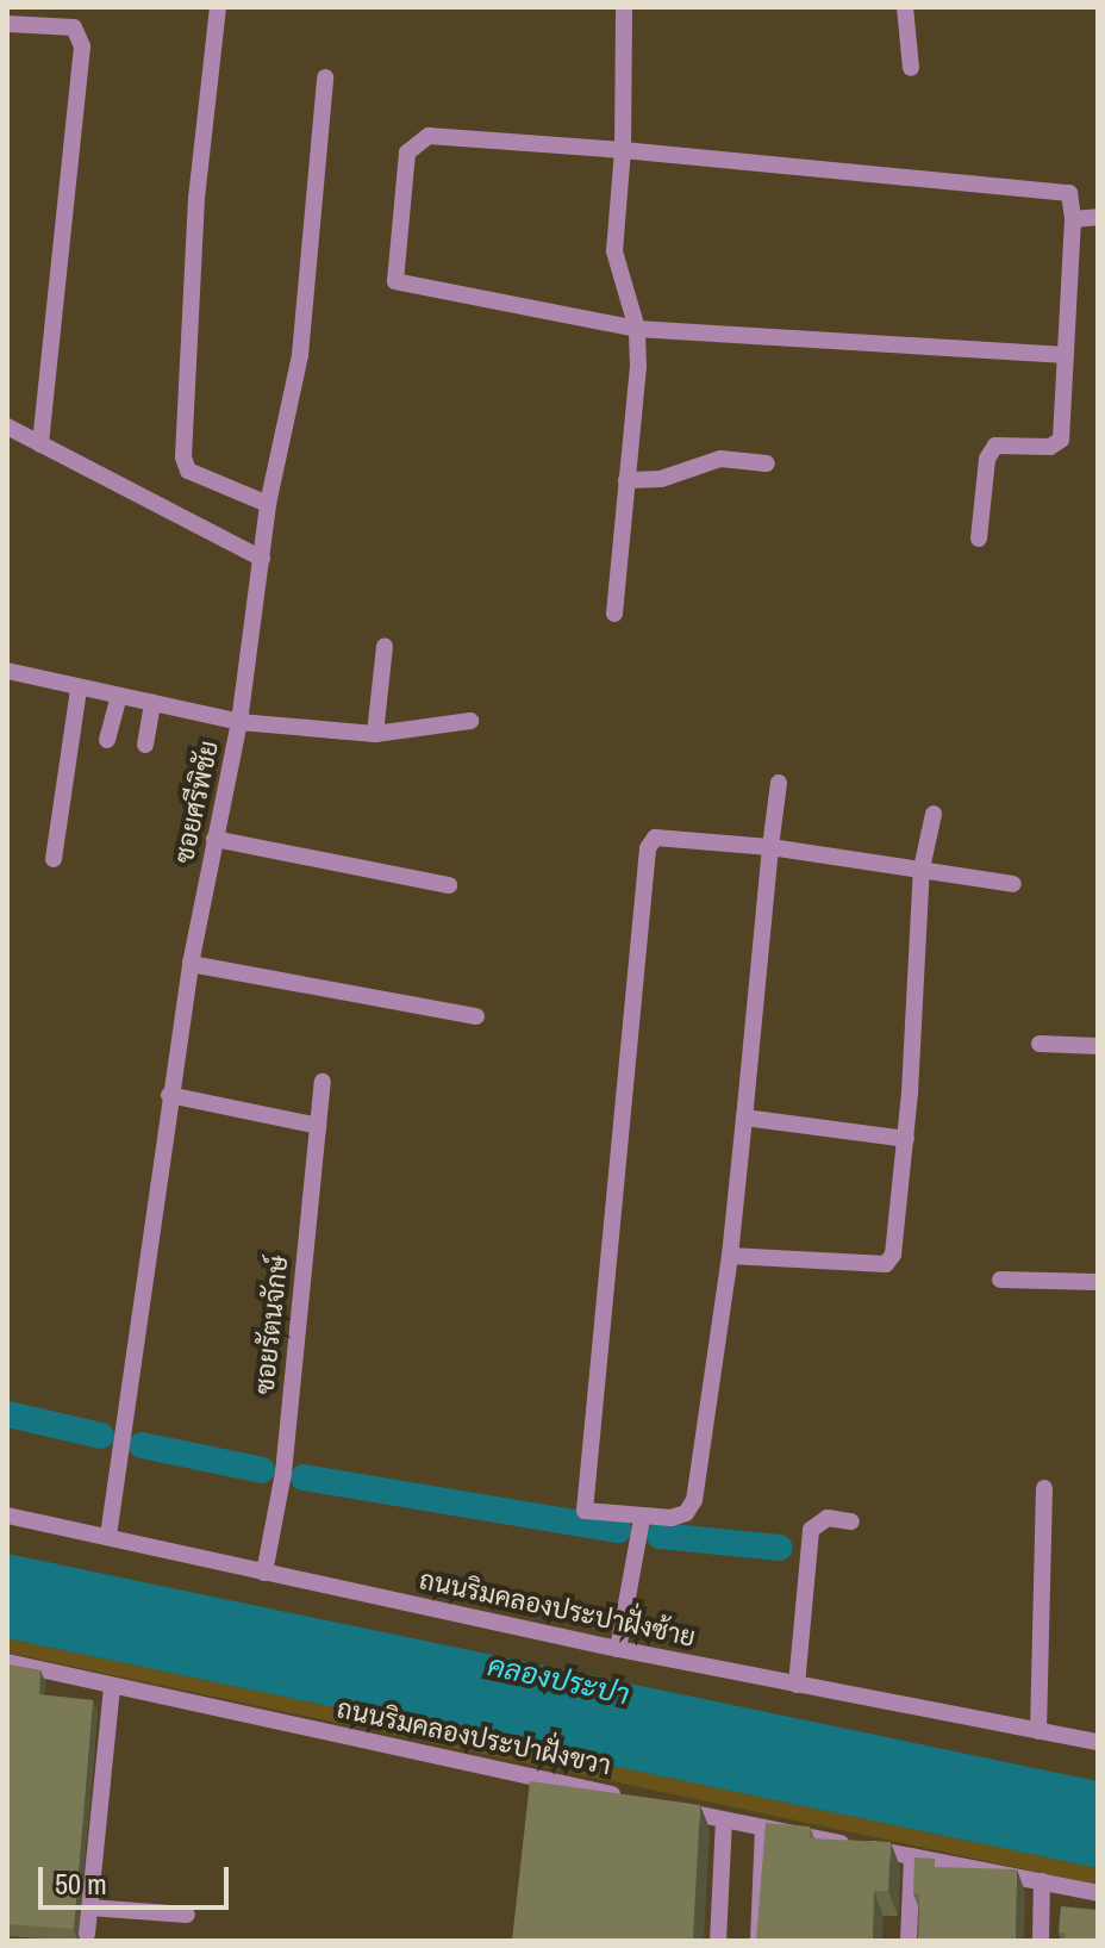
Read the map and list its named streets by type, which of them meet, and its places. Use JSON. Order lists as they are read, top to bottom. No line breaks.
{"streets":{"street":["ซอยศรีพิชัย","ซอยรัตนจักษ์","ถนนริมคลองประปาฝั่งซ้าย","ถนนริมคลองประปาฝั่งขวา"]},"crossings":[["ซอยศรีพิชัย","ถนนริมคลองประปาฝั่งซ้าย"],["ซอยรัตนจักษ์","ถนนริมคลองประปาฝั่งซ้าย"]],"water":["คลองประปา"],"scale_bar":"50 m"}
